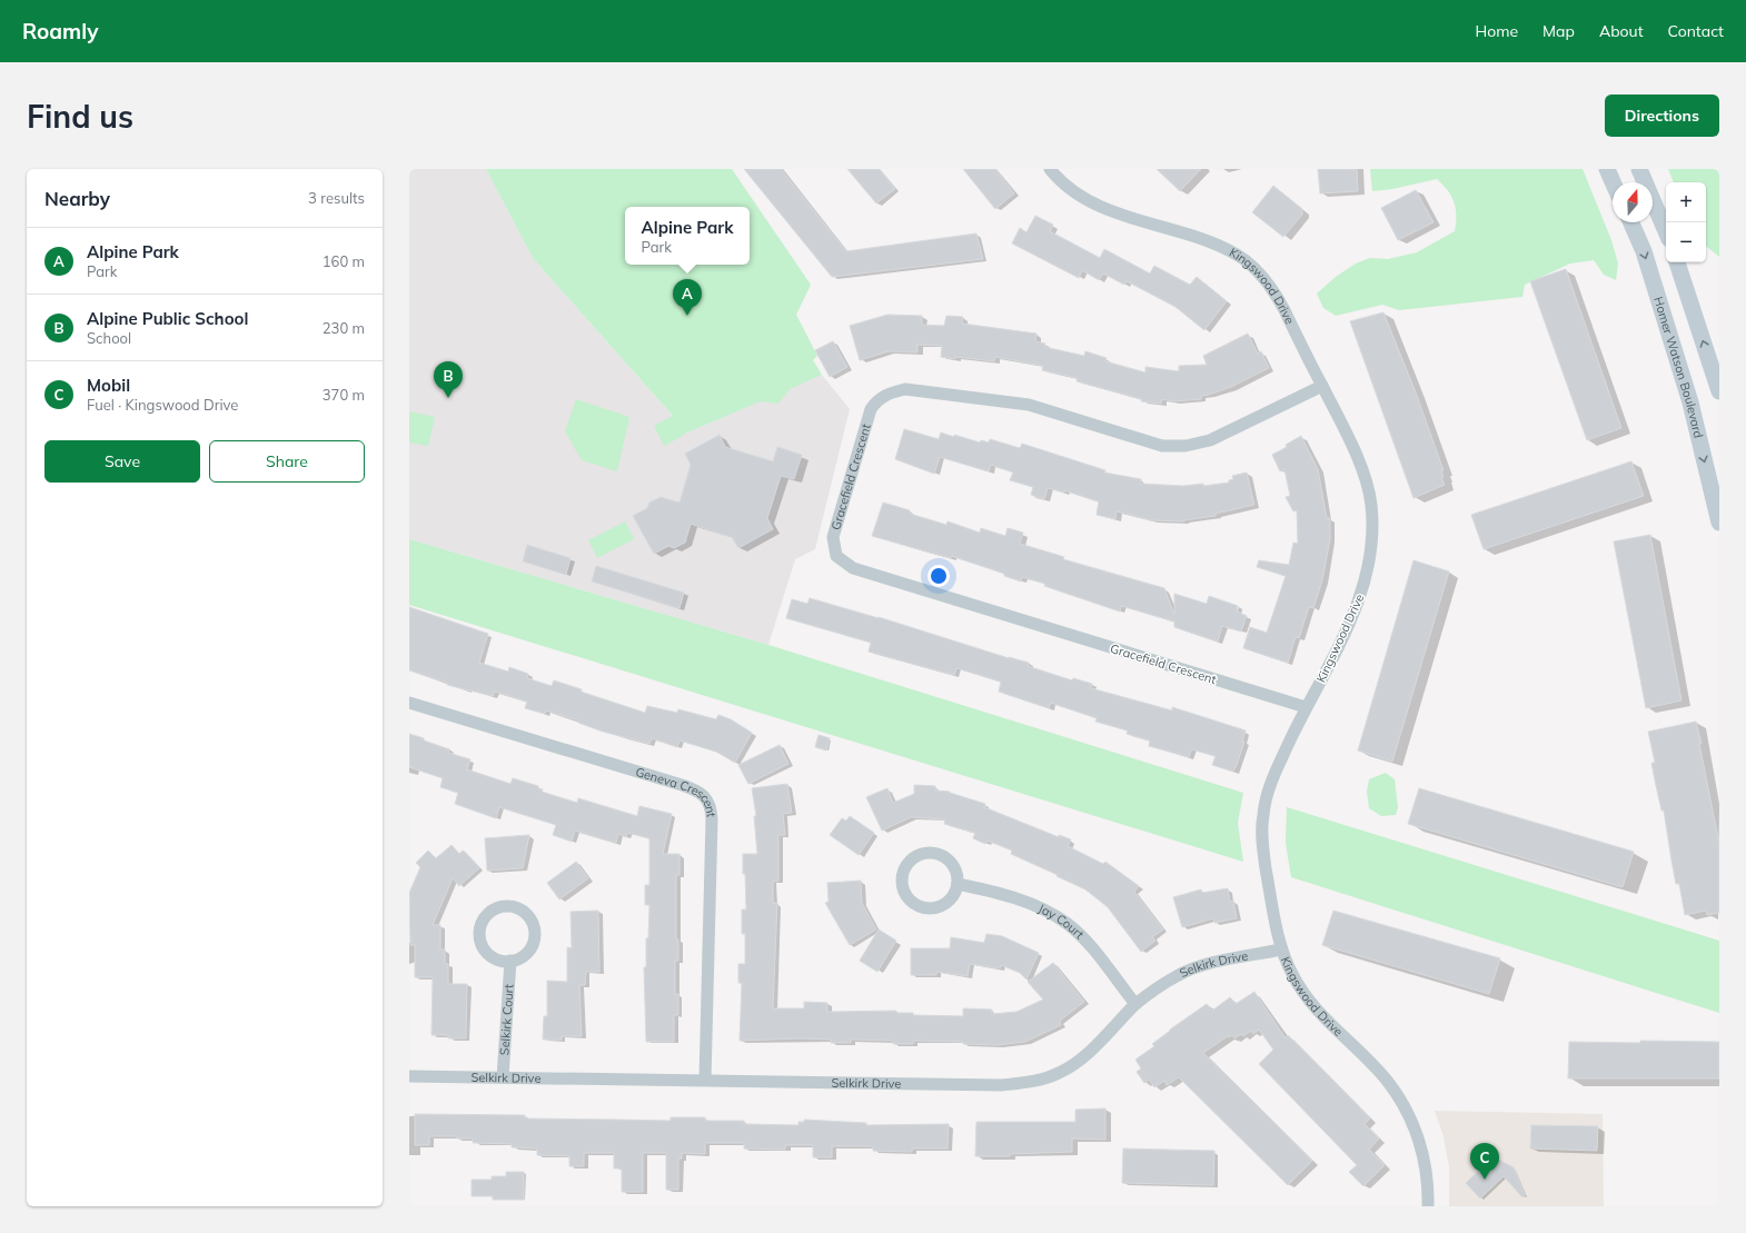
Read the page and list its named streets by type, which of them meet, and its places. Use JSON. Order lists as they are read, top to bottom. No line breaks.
{"streets":{"main road":["Homer Watson Boulevard"],"street":["Kingswood Drive","Gracefield Crescent","Geneva Crescent","Jay Court","Selkirk Drive","Selkirk Court"]},"crossings":[["Kingswood Drive","Gracefield Crescent"],["Kingswood Drive","Selkirk Drive"],["Geneva Crescent","Selkirk Drive"],["Jay Court","Selkirk Drive"],["Selkirk Drive","Selkirk Court"]],"north":"top","page":{"header":"Roamly","nav":["Home","Map","About","Contact"],"buttons":["Directions",["Save","Share"]],"title":"Find us","heading":["Nearby","3 results"],"map_buttons":["+","−"],"popup":["Alpine Park","Park"],"list":[{"mark":"A","name":"Alpine Park","note":"Park","value":"160 m"},{"mark":"B","name":"Alpine Public School","note":"School","value":"230 m"},{"mark":"C","name":"Mobil","note":"Fuel · Kingswood Drive","value":"370 m"}],"pins":["A","B","C"]}}
